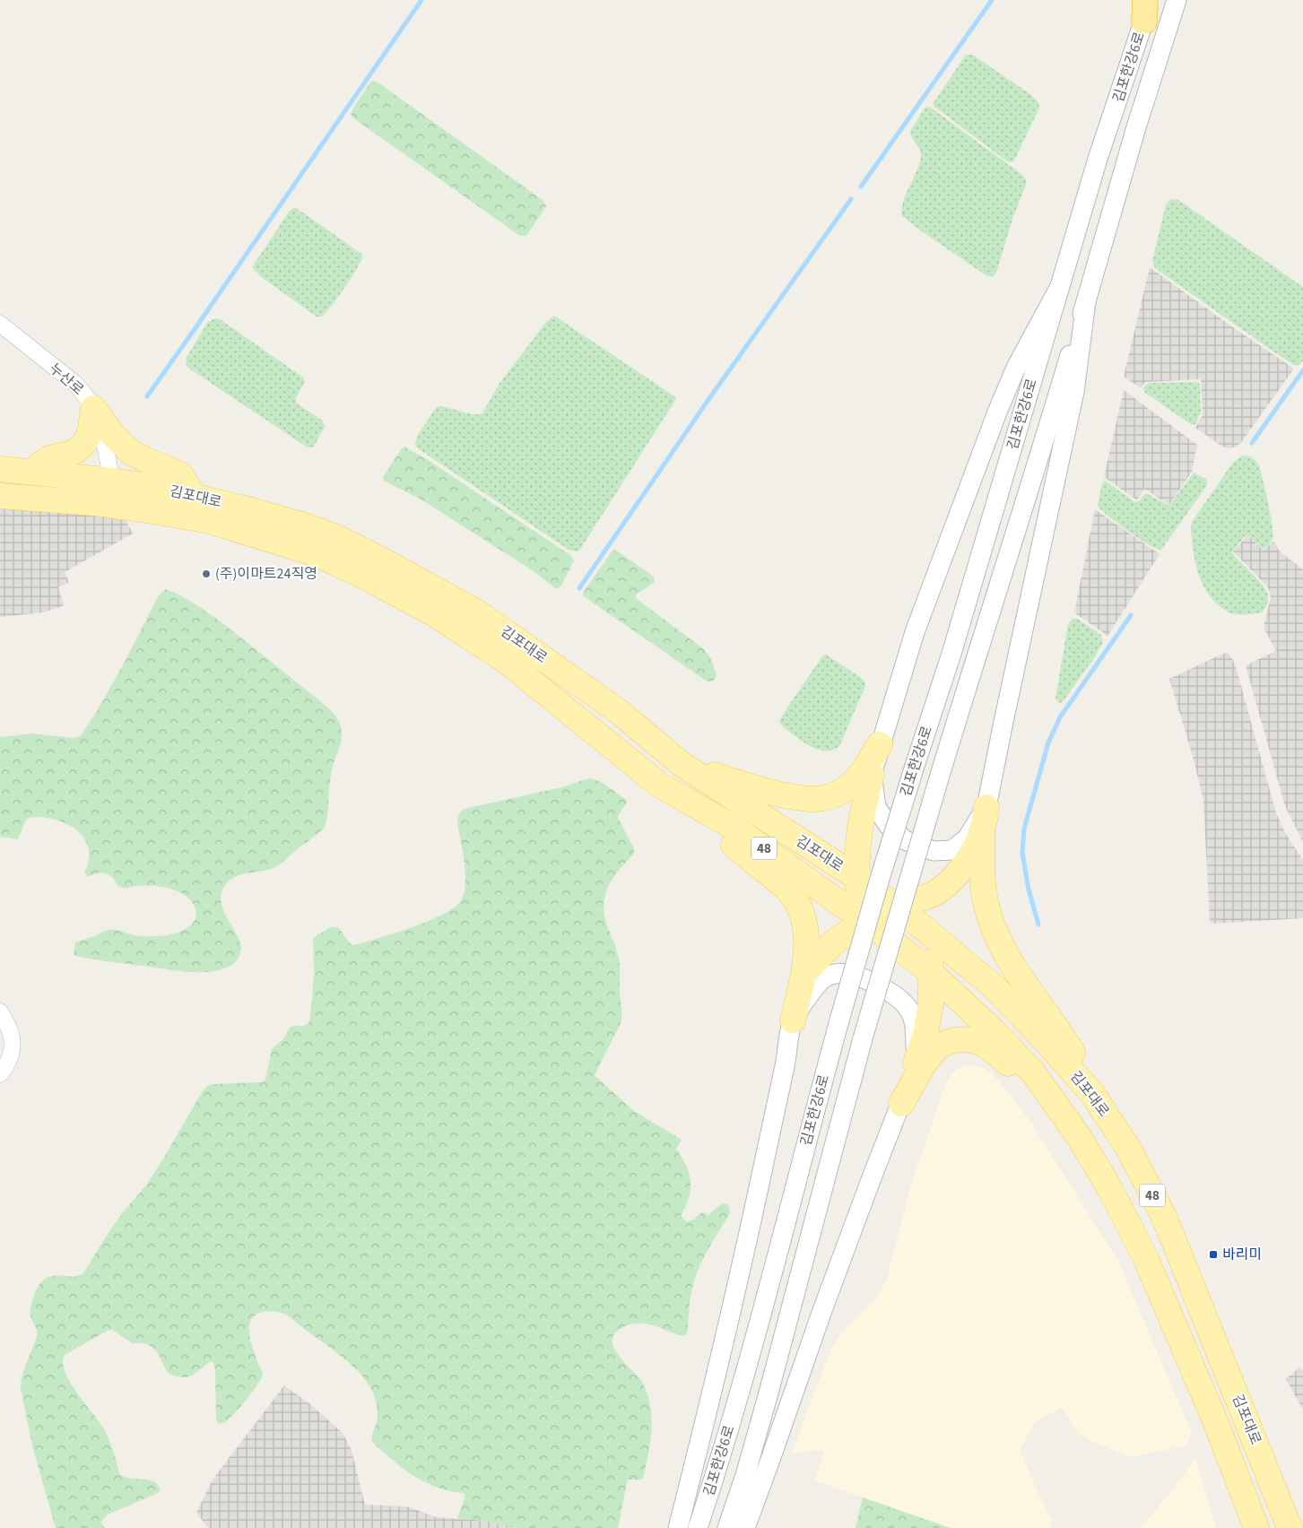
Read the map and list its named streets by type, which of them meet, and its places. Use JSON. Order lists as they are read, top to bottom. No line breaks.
{"streets":{"main road":["김포대로","48"],"street":["김포한강6로","누산로"]},"crossings":[["누산로","김포대로"]],"places":{"other":["(주)이마트24직영"],"transit":["바리미"]}}
